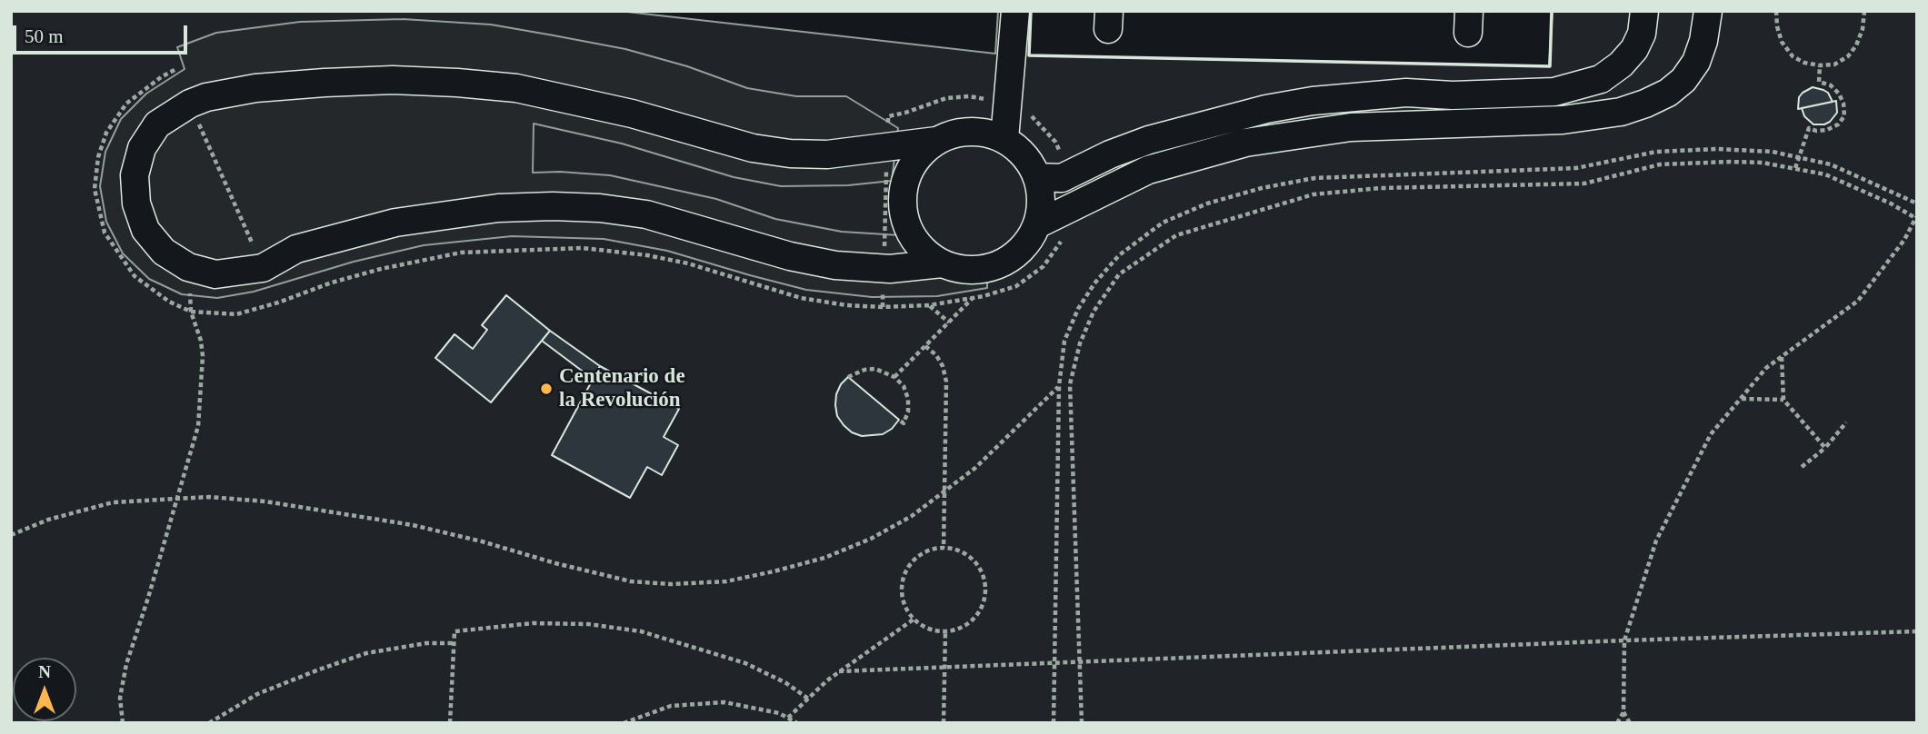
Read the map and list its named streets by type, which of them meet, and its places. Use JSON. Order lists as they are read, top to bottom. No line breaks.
{"places":["Centenario de la Revolución"],"scale_bar":"50 m","north":"top"}
